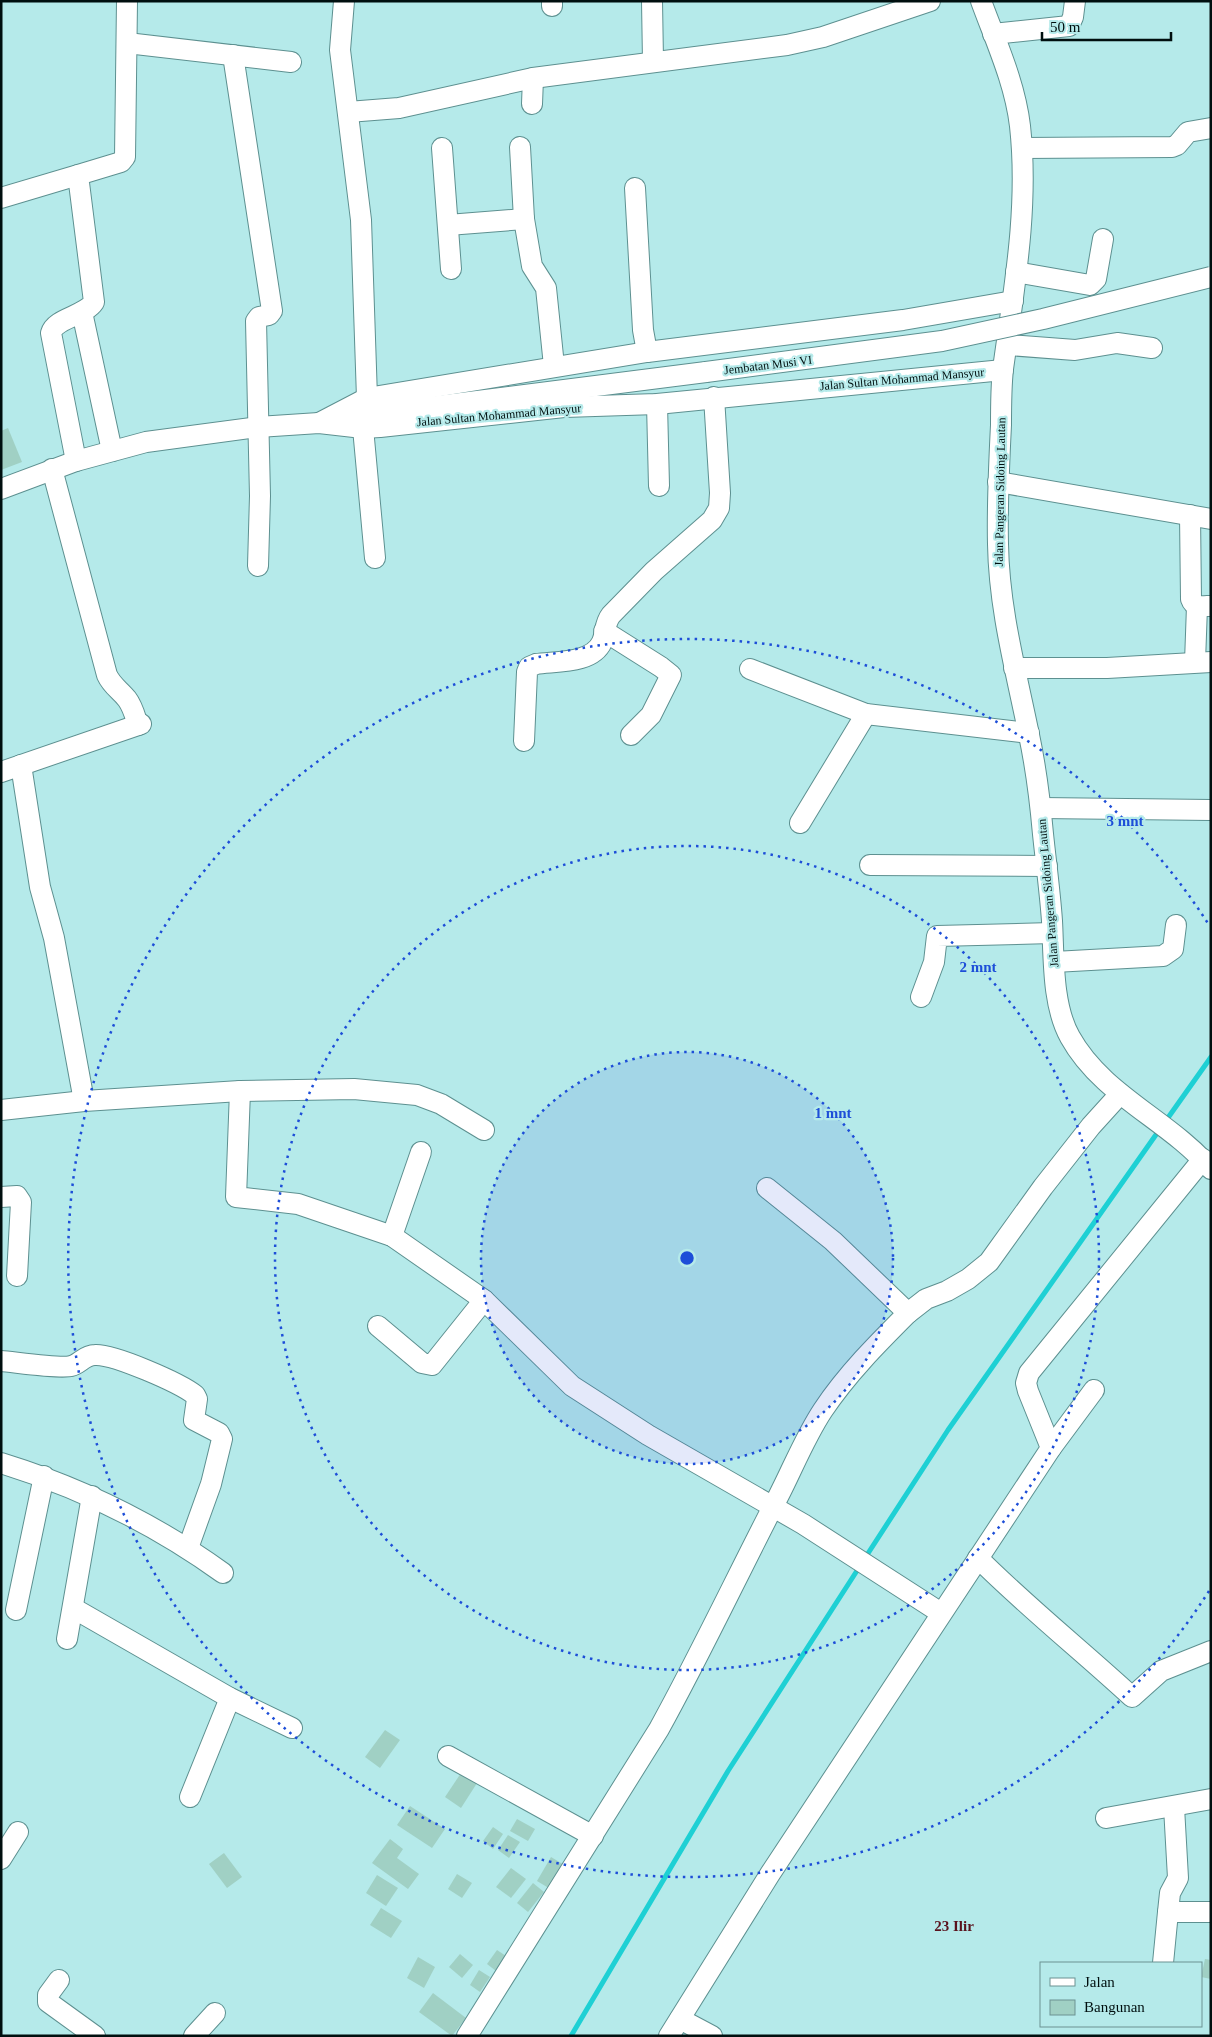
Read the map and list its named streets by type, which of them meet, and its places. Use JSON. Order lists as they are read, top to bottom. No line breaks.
{"streets":{"street":["Jembatan Musi VI","Jalan Sultan Mohammad Mansyur","Jalan Pangeran Sidoing Lautan"]},"crossings":[["Jembatan Musi VI","Jalan Sultan Mohammad Mansyur"],["Jalan Sultan Mohammad Mansyur","Jalan Pangeran Sidoing Lautan"]],"districts":["23 Ilir"],"legend":["Jalan","Bangunan"],"scale_bar":"50 m","rings":["3 mnt","2 mnt","1 mnt"]}
